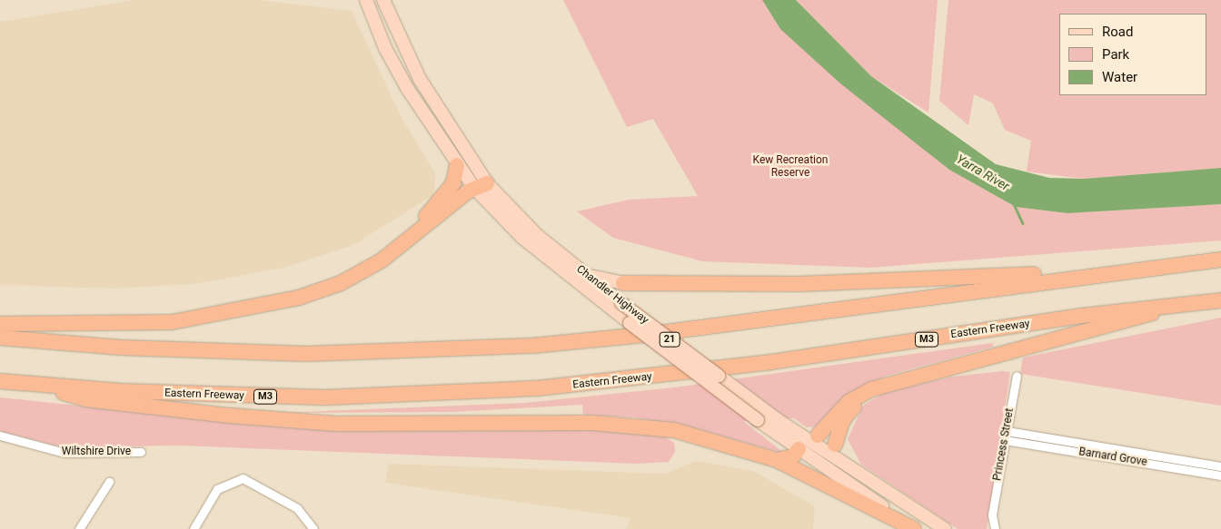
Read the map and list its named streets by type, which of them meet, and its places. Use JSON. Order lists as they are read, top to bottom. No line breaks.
{"streets":{"highway":["Eastern Freeway","M3"],"main road":["Chandler Highway","21"],"street":["Princess Street","Wiltshire Drive","Barnard Grove"]},"crossings":[["Princess Street","Barnard Grove"]],"water":["Yarra River"],"parks":["Kew Recreation Reserve"],"legend":["Road","Park","Water"]}
